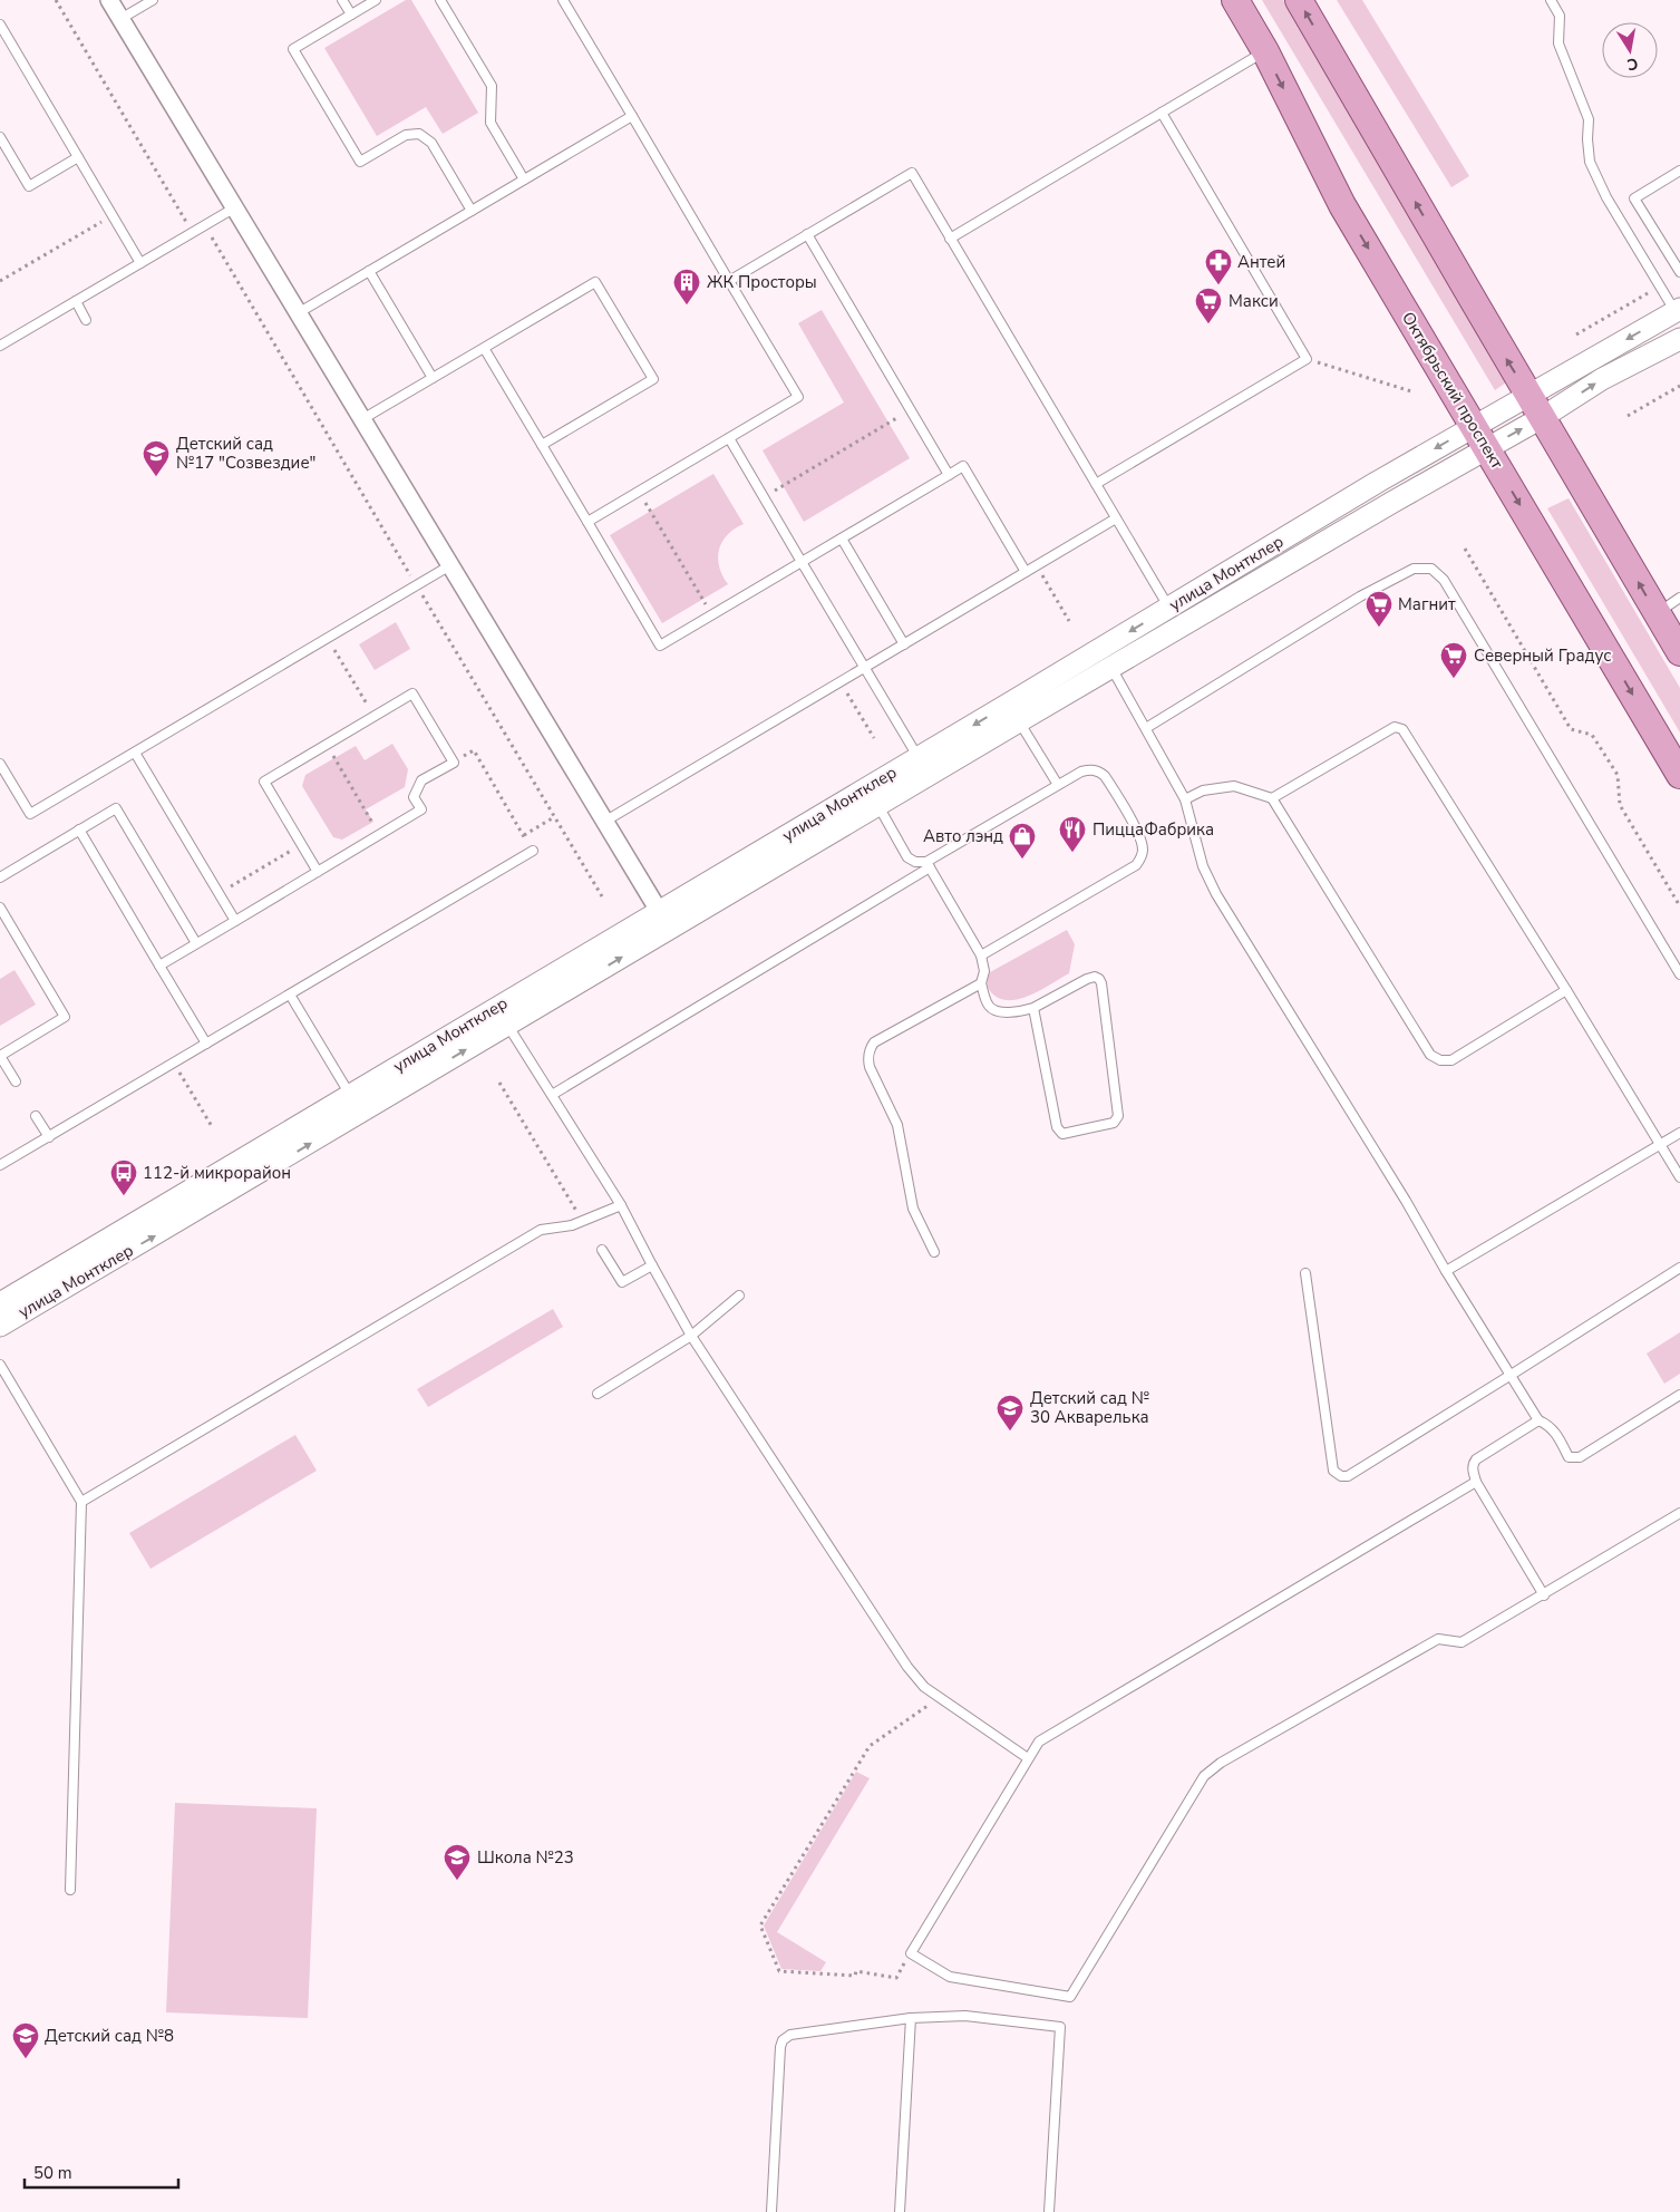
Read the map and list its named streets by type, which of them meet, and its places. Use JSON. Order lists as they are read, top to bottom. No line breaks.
{"streets":{"main road":["Октябрьский проспект"],"street":["улица Монтклер"]},"crossings":[["Октябрьский проспект","улица Монтклер"]],"places":{"pharmacy":["Антей"],"building":["ЖК Просторы"],"supermarket":["Макси","Магнит","Северный Градус"],"school or university":["Детский сад №17 \"Созвездие\"","Детский сад № 30 Акварелька","Школа №23","Детский сад №8"],"restaurant":["ПиццаФабрика"],"shop":["Авто лэнд"],"bus stop":["112-й микрорайон"]},"scale_bar":"50 m","north":"bottom"}
